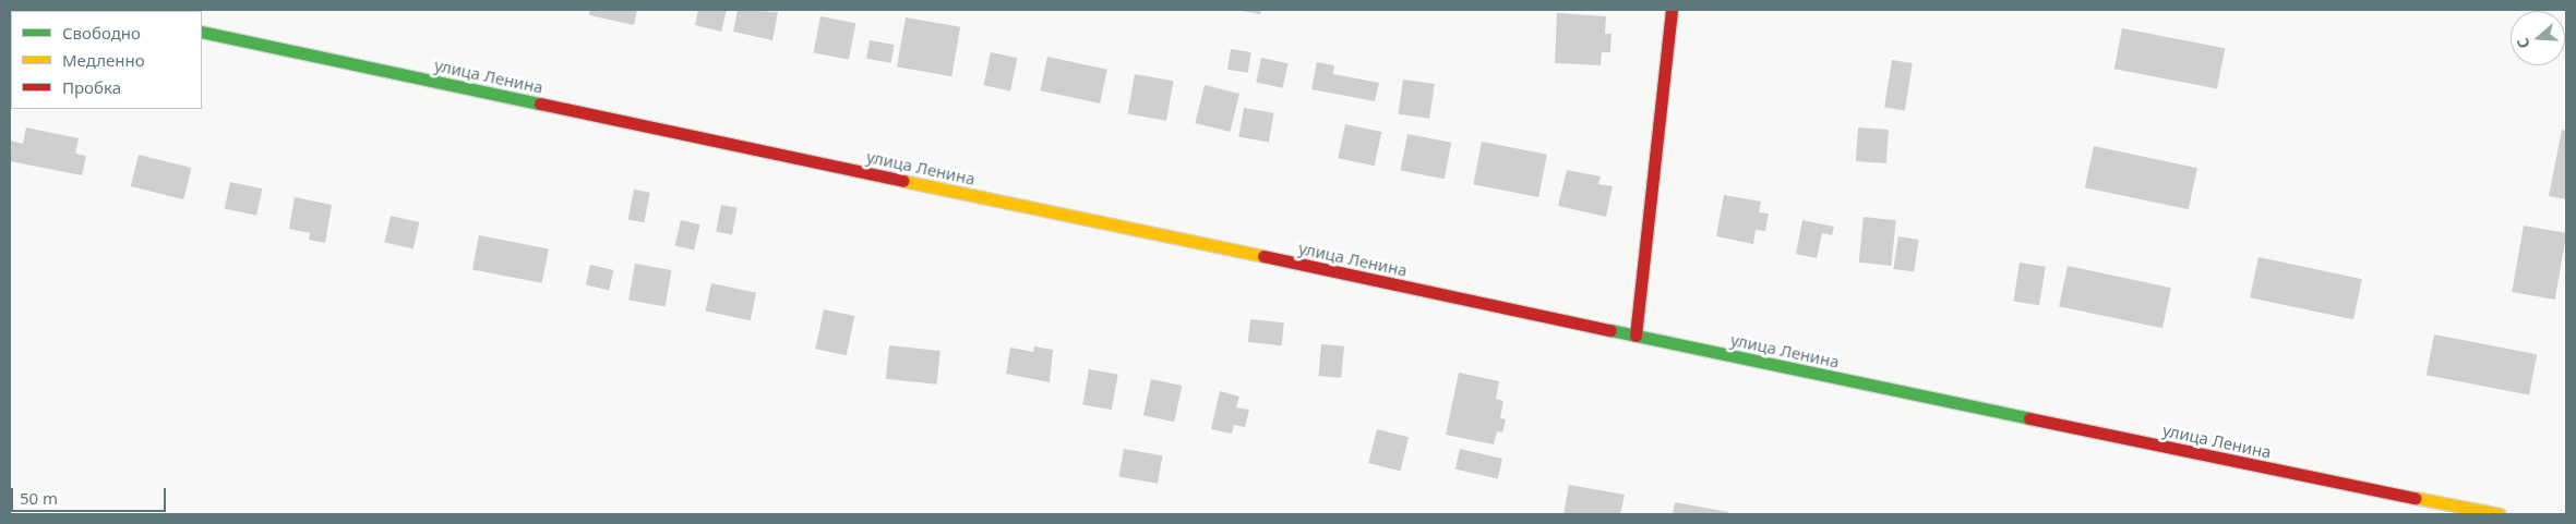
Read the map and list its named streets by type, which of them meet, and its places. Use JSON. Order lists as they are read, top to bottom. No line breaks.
{"streets":{"street":["улица Ленина"]},"legend":["Свободно","Медленно","Пробка"],"scale_bar":"50 m","north":"left"}
